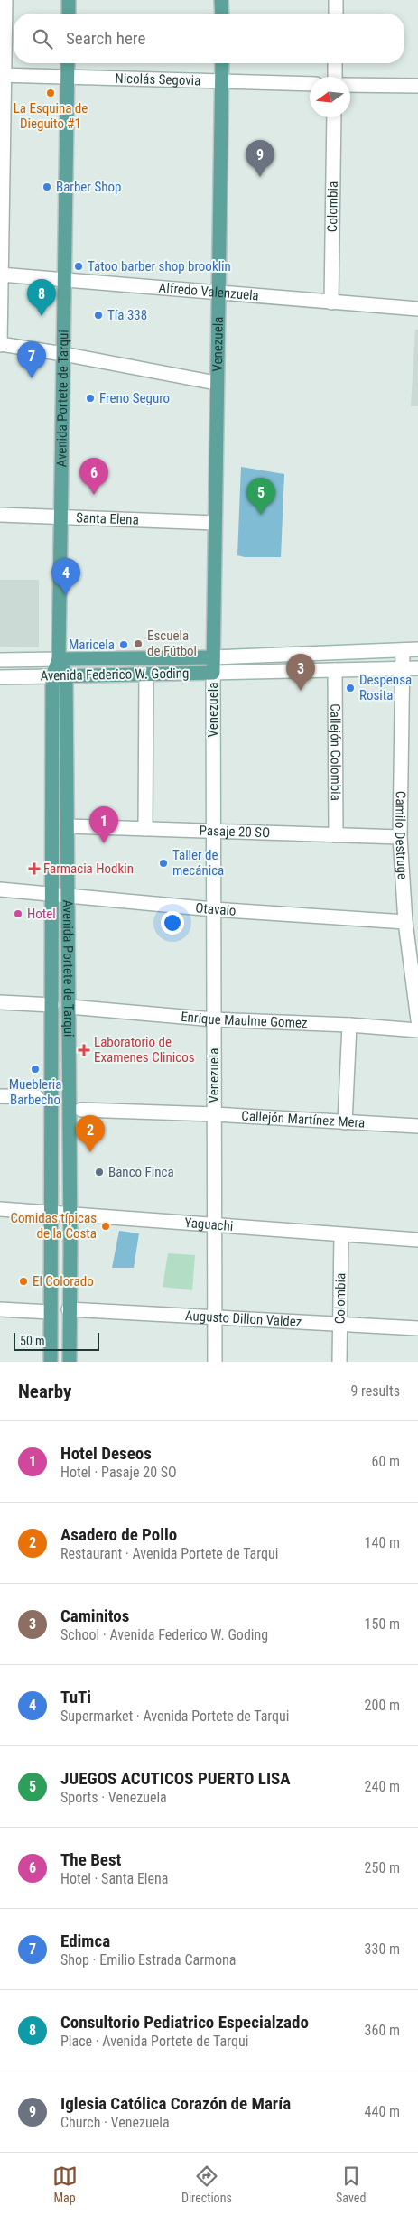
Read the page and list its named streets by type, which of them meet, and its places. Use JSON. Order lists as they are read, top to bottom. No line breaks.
{"streets":{"main road":["Venezuela","Avenida Portete de Tarqui","Avenida Federico W. Goding"],"street":["Nicolás Segovia","Colombia","Alfredo Valenzuela","Santa Elena","Callejón Colombia","Pasaje 20 SO","Camilo Destruge","Otavalo","Enrique Maulme Gomez","Callejón Martínez Mera","Yaguachi","Augusto Dillon Valdez"]},"crossings":[["Nicolás Segovia","Venezuela"],["Nicolás Segovia","Avenida Portete de Tarqui"],["Colombia","Alfredo Valenzuela"],["Colombia","Yaguachi"],["Colombia","Augusto Dillon Valdez"],["Alfredo Valenzuela","Venezuela"],["Alfredo Valenzuela","Avenida Portete de Tarqui"],["Venezuela","Santa Elena"],["Venezuela","Avenida Federico W. Goding"],["Venezuela","Pasaje 20 SO"],["Venezuela","Otavalo"],["Venezuela","Enrique Maulme Gomez"],["Venezuela","Callejón Martínez Mera"],["Venezuela","Yaguachi"],["Venezuela","Augusto Dillon Valdez"],["Avenida Portete de Tarqui","Santa Elena"],["Avenida Portete de Tarqui","Avenida Federico W. Goding"],["Avenida Portete de Tarqui","Pasaje 20 SO"],["Avenida Portete de Tarqui","Otavalo"],["Avenida Portete de Tarqui","Enrique Maulme Gomez"],["Avenida Portete de Tarqui","Yaguachi"],["Avenida Portete de Tarqui","Augusto Dillon Valdez"],["Avenida Federico W. Goding","Callejón Colombia"],["Avenida Federico W. Goding","Camilo Destruge"],["Callejón Colombia","Pasaje 20 SO"],["Pasaje 20 SO","Camilo Destruge"],["Camilo Destruge","Otavalo"]],"places":{"other":["La Esquina de Dieguito #1","Barber Shop","Tatoo barber shop brooklin","Tía 338","Freno Seguro","Escuela de Fútbol","Maricela","Despensa Rosita","Taller de mecánica","Hotel","Muebleria Barbecho","Banco Finca","Comidas típicas de la Costa","El Colorado"],"health":["Farmacia Hodkin","Laboratorio de Examenes Clinicos"]},"scale_bar":"50 m","north":"left","page":{"search":"Search here","pins":["9","8","7","6","5","4","3","1","2"],"scale":"50 m","heading":["Nearby","9 results"],"list":[{"mark":"1","name":"Hotel Deseos","note":"Hotel · Pasaje 20 SO","value":"60 m"},{"mark":"2","name":"Asadero de Pollo","note":"Restaurant · Avenida Portete de Tarqui","value":"140 m"},{"mark":"3","name":"Caminitos","note":"School · Avenida Federico W. Goding","value":"150 m"},{"mark":"4","name":"TuTi","note":"Supermarket · Avenida Portete de Tarqui","value":"200 m"},{"mark":"5","name":"JUEGOS ACUTICOS PUERTO LISA","note":"Sports · Venezuela","value":"240 m"},{"mark":"6","name":"The Best","note":"Hotel · Santa Elena","value":"250 m"},{"mark":"7","name":"Edimca","note":"Shop · Emilio Estrada Carmona","value":"330 m"},{"mark":"8","name":"Consultorio Pediatrico Especialzado","note":"Place · Avenida Portete de Tarqui","value":"360 m"},{"mark":"9","name":"Iglesia Católica Corazón de María","note":"Church · Venezuela","value":"440 m"}],"nav":["Map","Directions","Saved"]}}
